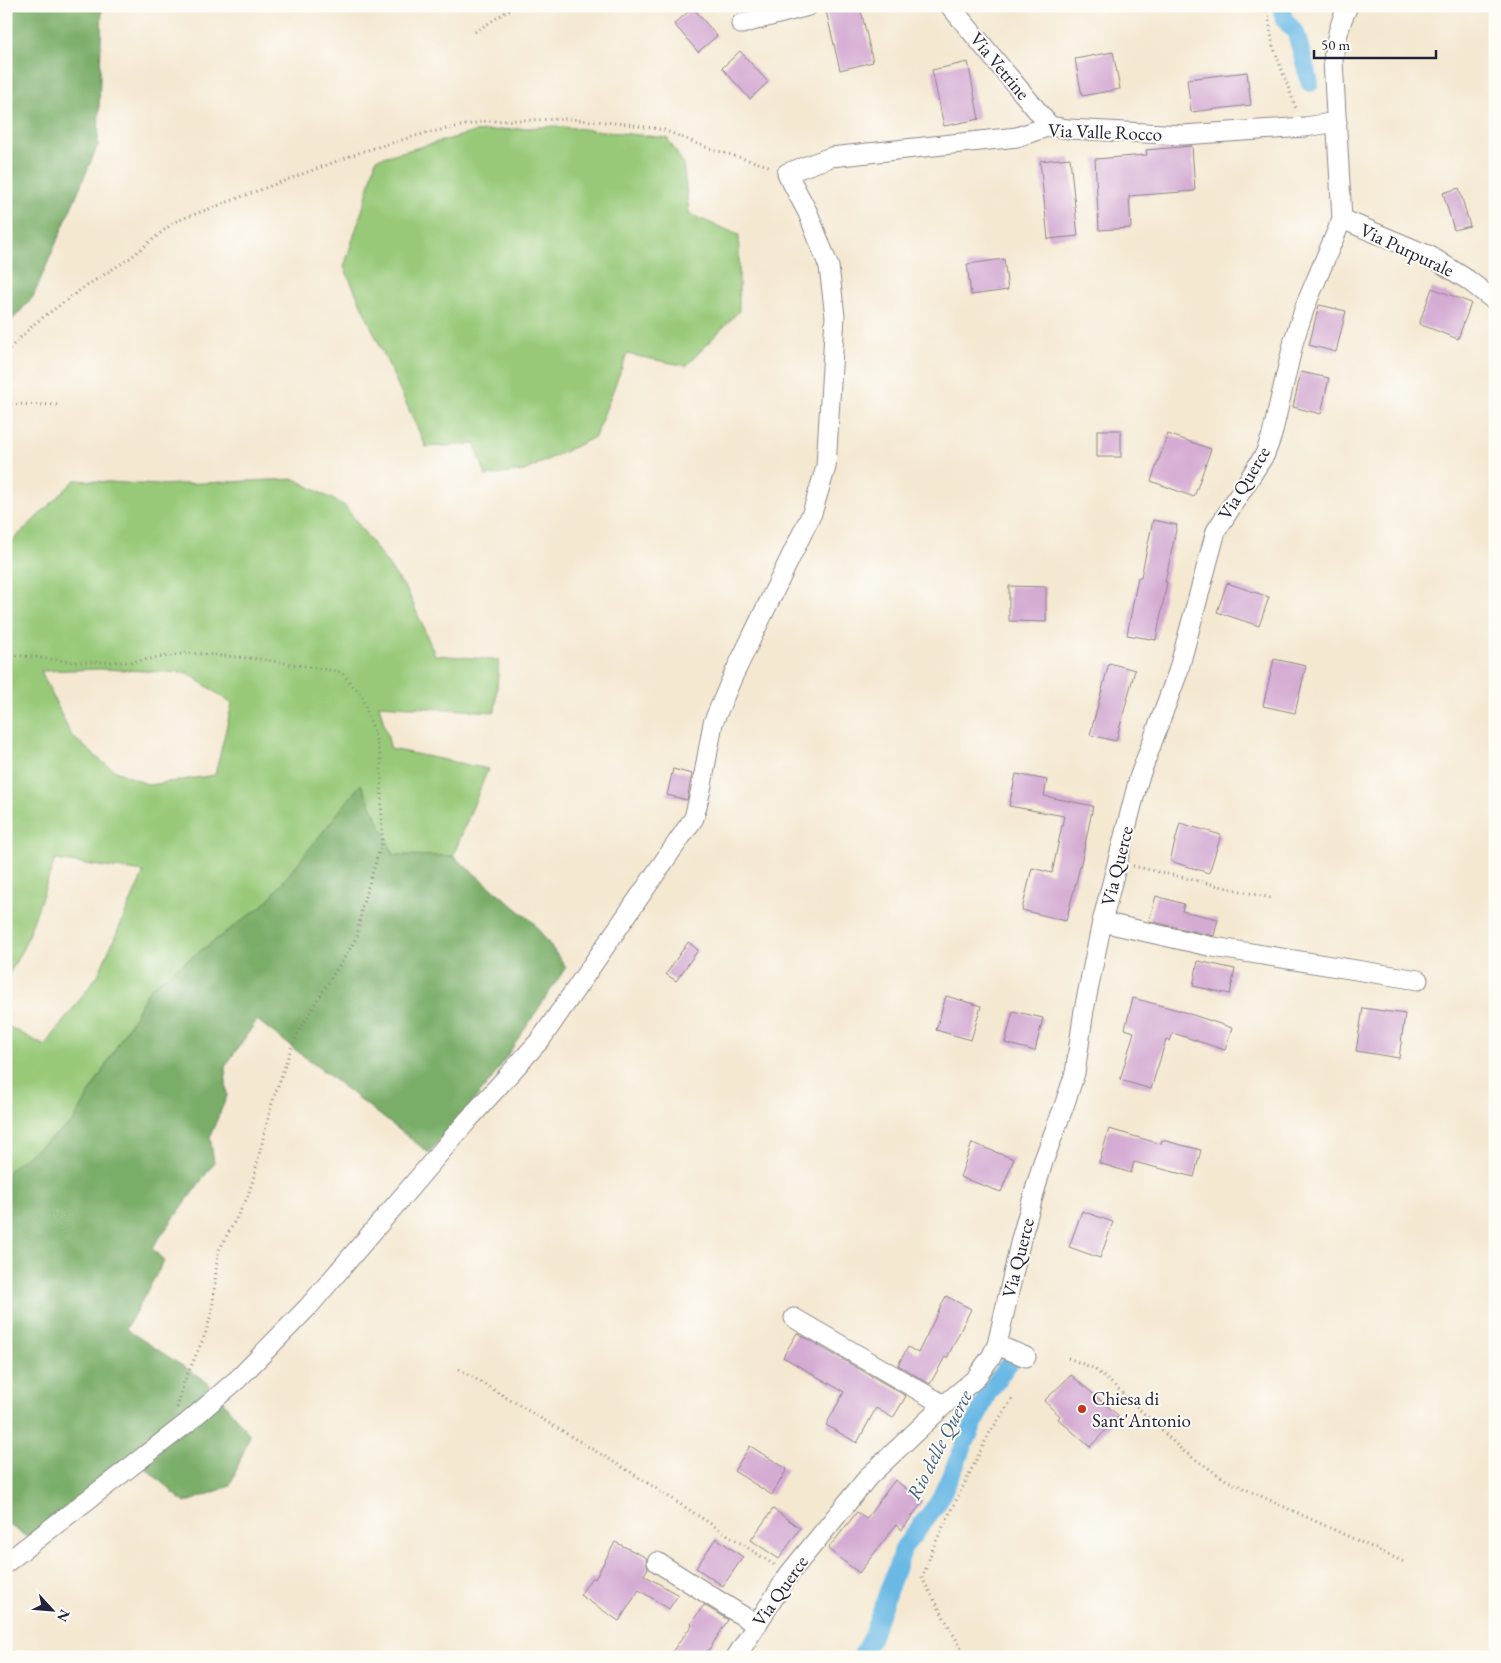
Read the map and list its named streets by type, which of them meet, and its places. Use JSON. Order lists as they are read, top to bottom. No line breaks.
{"streets":{"street":["Via Vetrine","Via Valle Rocco","Via Purpurale","Via Querce"]},"crossings":[["Via Vetrine","Via Valle Rocco"],["Via Valle Rocco","Via Querce"],["Via Purpurale","Via Querce"]],"water":["Rio delle Querce"],"places":["Chiesa di Sant'Antonio"],"scale_bar":"50 m","north":"bottom right"}
